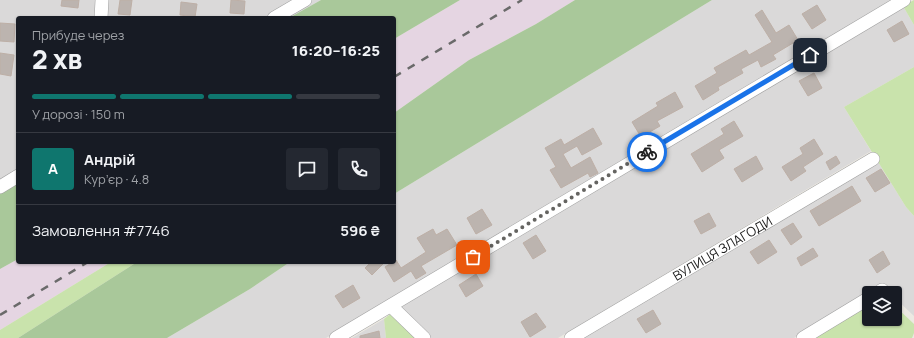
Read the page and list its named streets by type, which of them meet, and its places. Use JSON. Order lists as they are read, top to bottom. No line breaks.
{"streets":{"street":["ВУЛИЦЯ ЗЛАГОДИ"]},"page":{"heading":["2 хв","Прибуде через","16:20–16:25"],"panel":["Андрій","Кур’єр · 4.8","Замовлення #7746","596 ₴"],"bar":"У дорозі · 150 m","round":"А"}}
